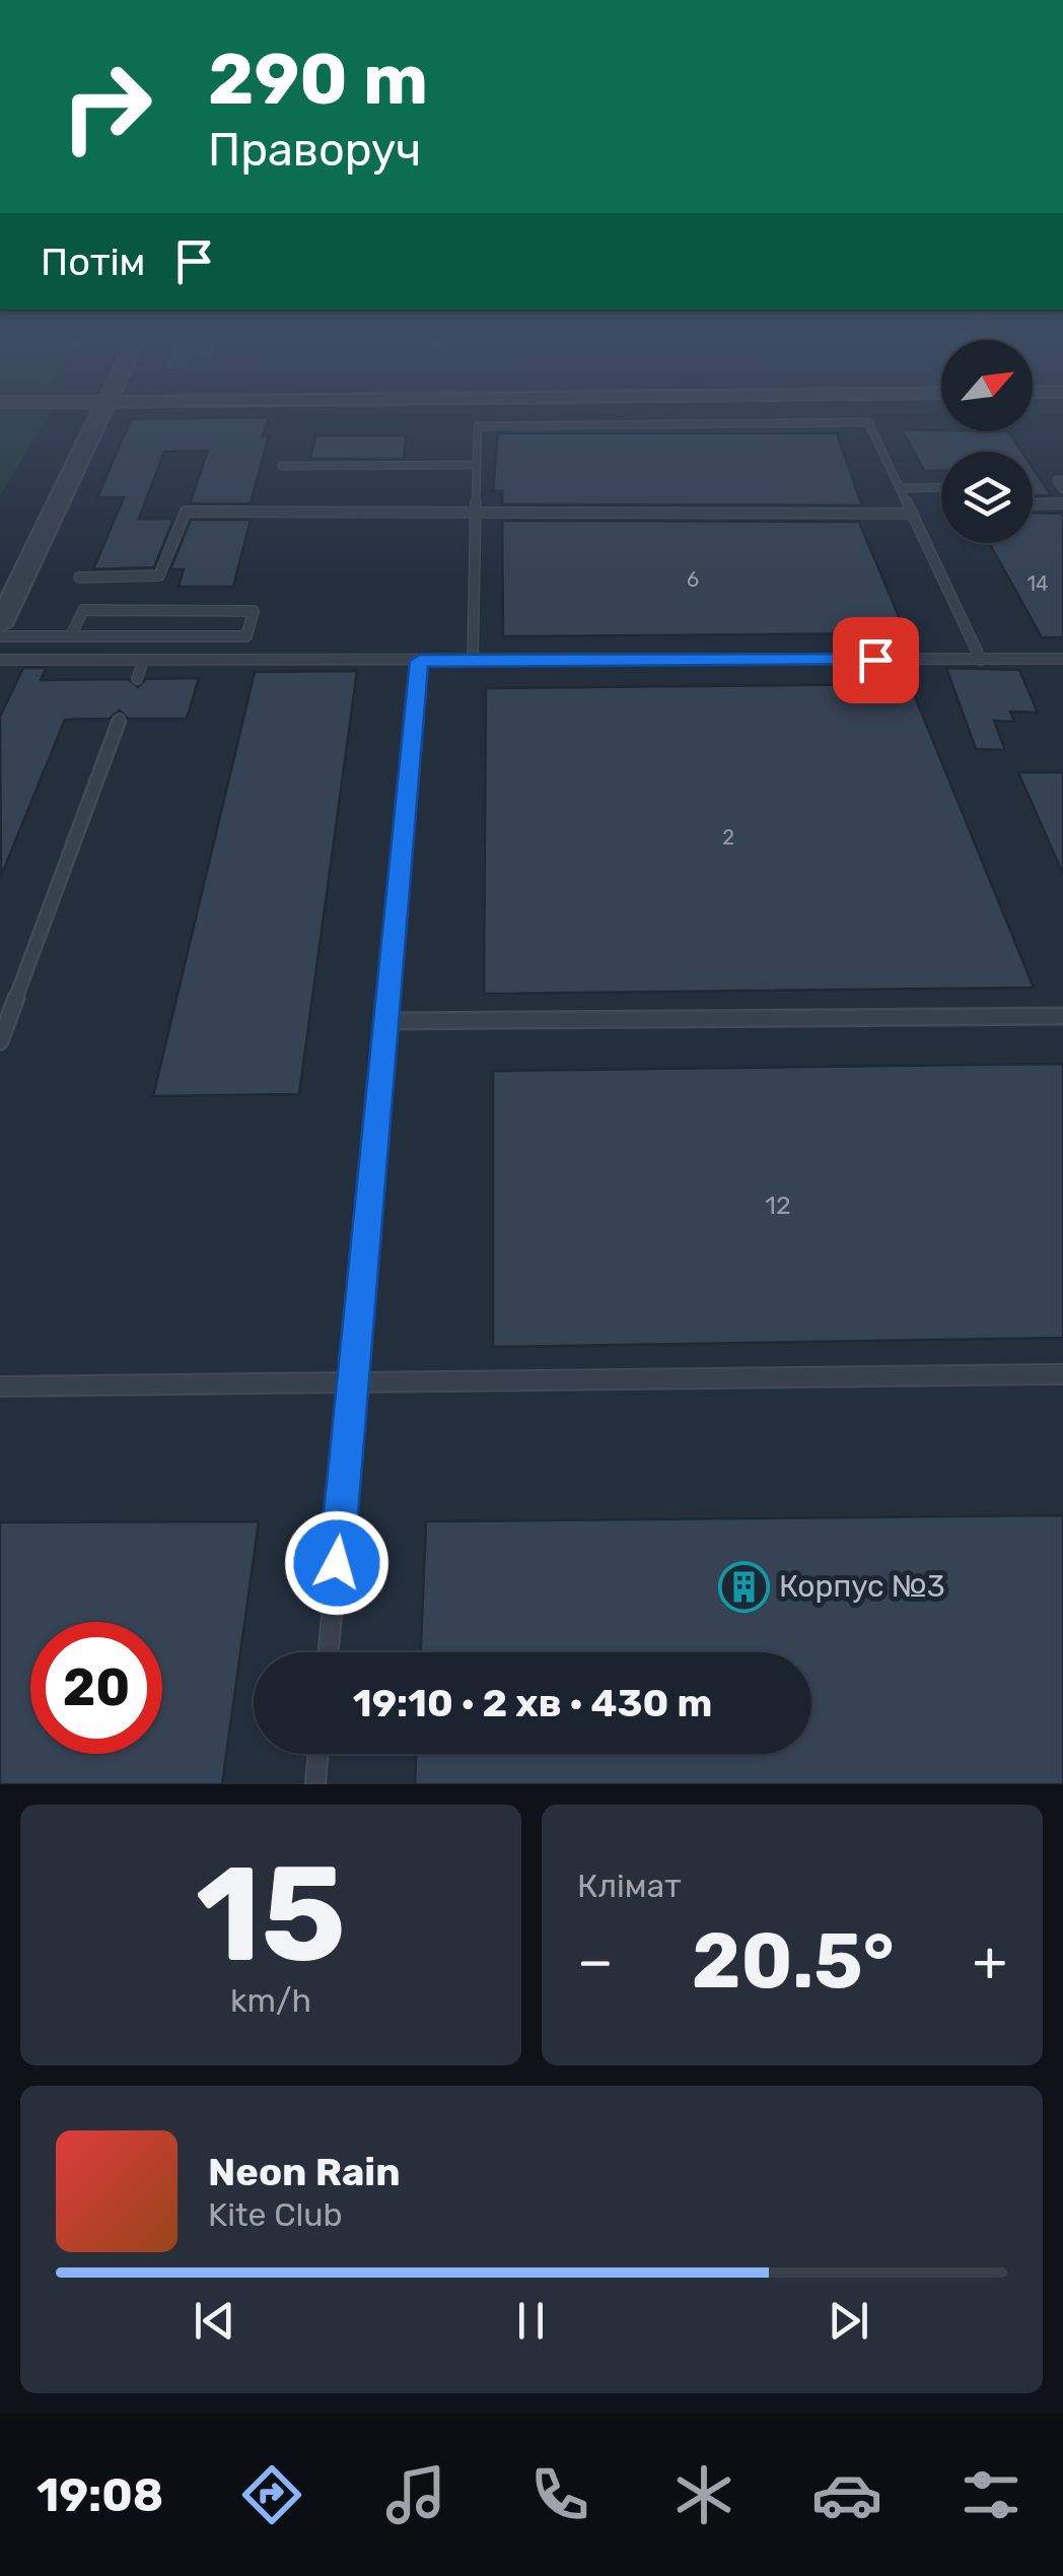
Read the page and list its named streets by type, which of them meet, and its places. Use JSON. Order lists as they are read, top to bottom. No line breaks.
{"places":{"building":["Корпус №3"]},"house_numbers":["6","14","2","12"],"north":"top right","page":{"turn":["290 m","Праворуч"],"then":"Потім","limit":"20","trip":"19:10 · 2 хв · 430 m","tile":[["15","km/h"],"Клімат"],"heat":["−","20.5°","+"],"song":["Neon Rain","Kite Club"],"tabs":"19:08"}}
